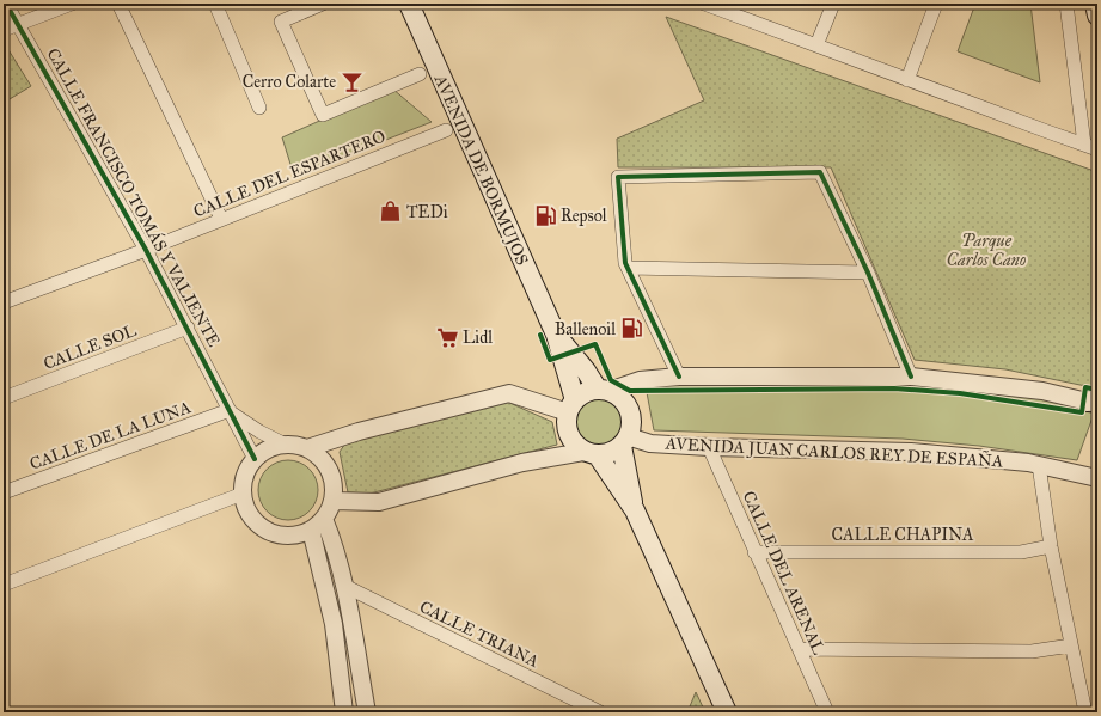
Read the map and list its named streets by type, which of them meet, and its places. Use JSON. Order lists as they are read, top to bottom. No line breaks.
{"streets":{"main road":["AVENIDA DE BORMUJOS"],"street":["CALLE DEL ESPARTERO","CALLE FRANCISCO TOMÁS Y VALIENTE","CALLE SOL","CALLE DE LA LUNA","AVENIDA JUAN CARLOS REY DE ESPAÑA","CALLE CHAPINA","CALLE DEL ARENAL","CALLE TRIANA"]},"crossings":[["AVENIDA DE BORMUJOS","AVENIDA JUAN CARLOS REY DE ESPAÑA"],["CALLE DEL ESPARTERO","CALLE FRANCISCO TOMÁS Y VALIENTE"],["CALLE FRANCISCO TOMÁS Y VALIENTE","CALLE SOL"],["CALLE FRANCISCO TOMÁS Y VALIENTE","CALLE DE LA LUNA"],["AVENIDA JUAN CARLOS REY DE ESPAÑA","CALLE DEL ARENAL"],["CALLE CHAPINA","CALLE DEL ARENAL"]],"parks":["Parque Carlos Cano"],"places":{"bar":["Cerro Colarte"],"shop":["TEDi"],"fuel station":["Repsol","Ballenoil"],"supermarket":["Lidl"]}}
